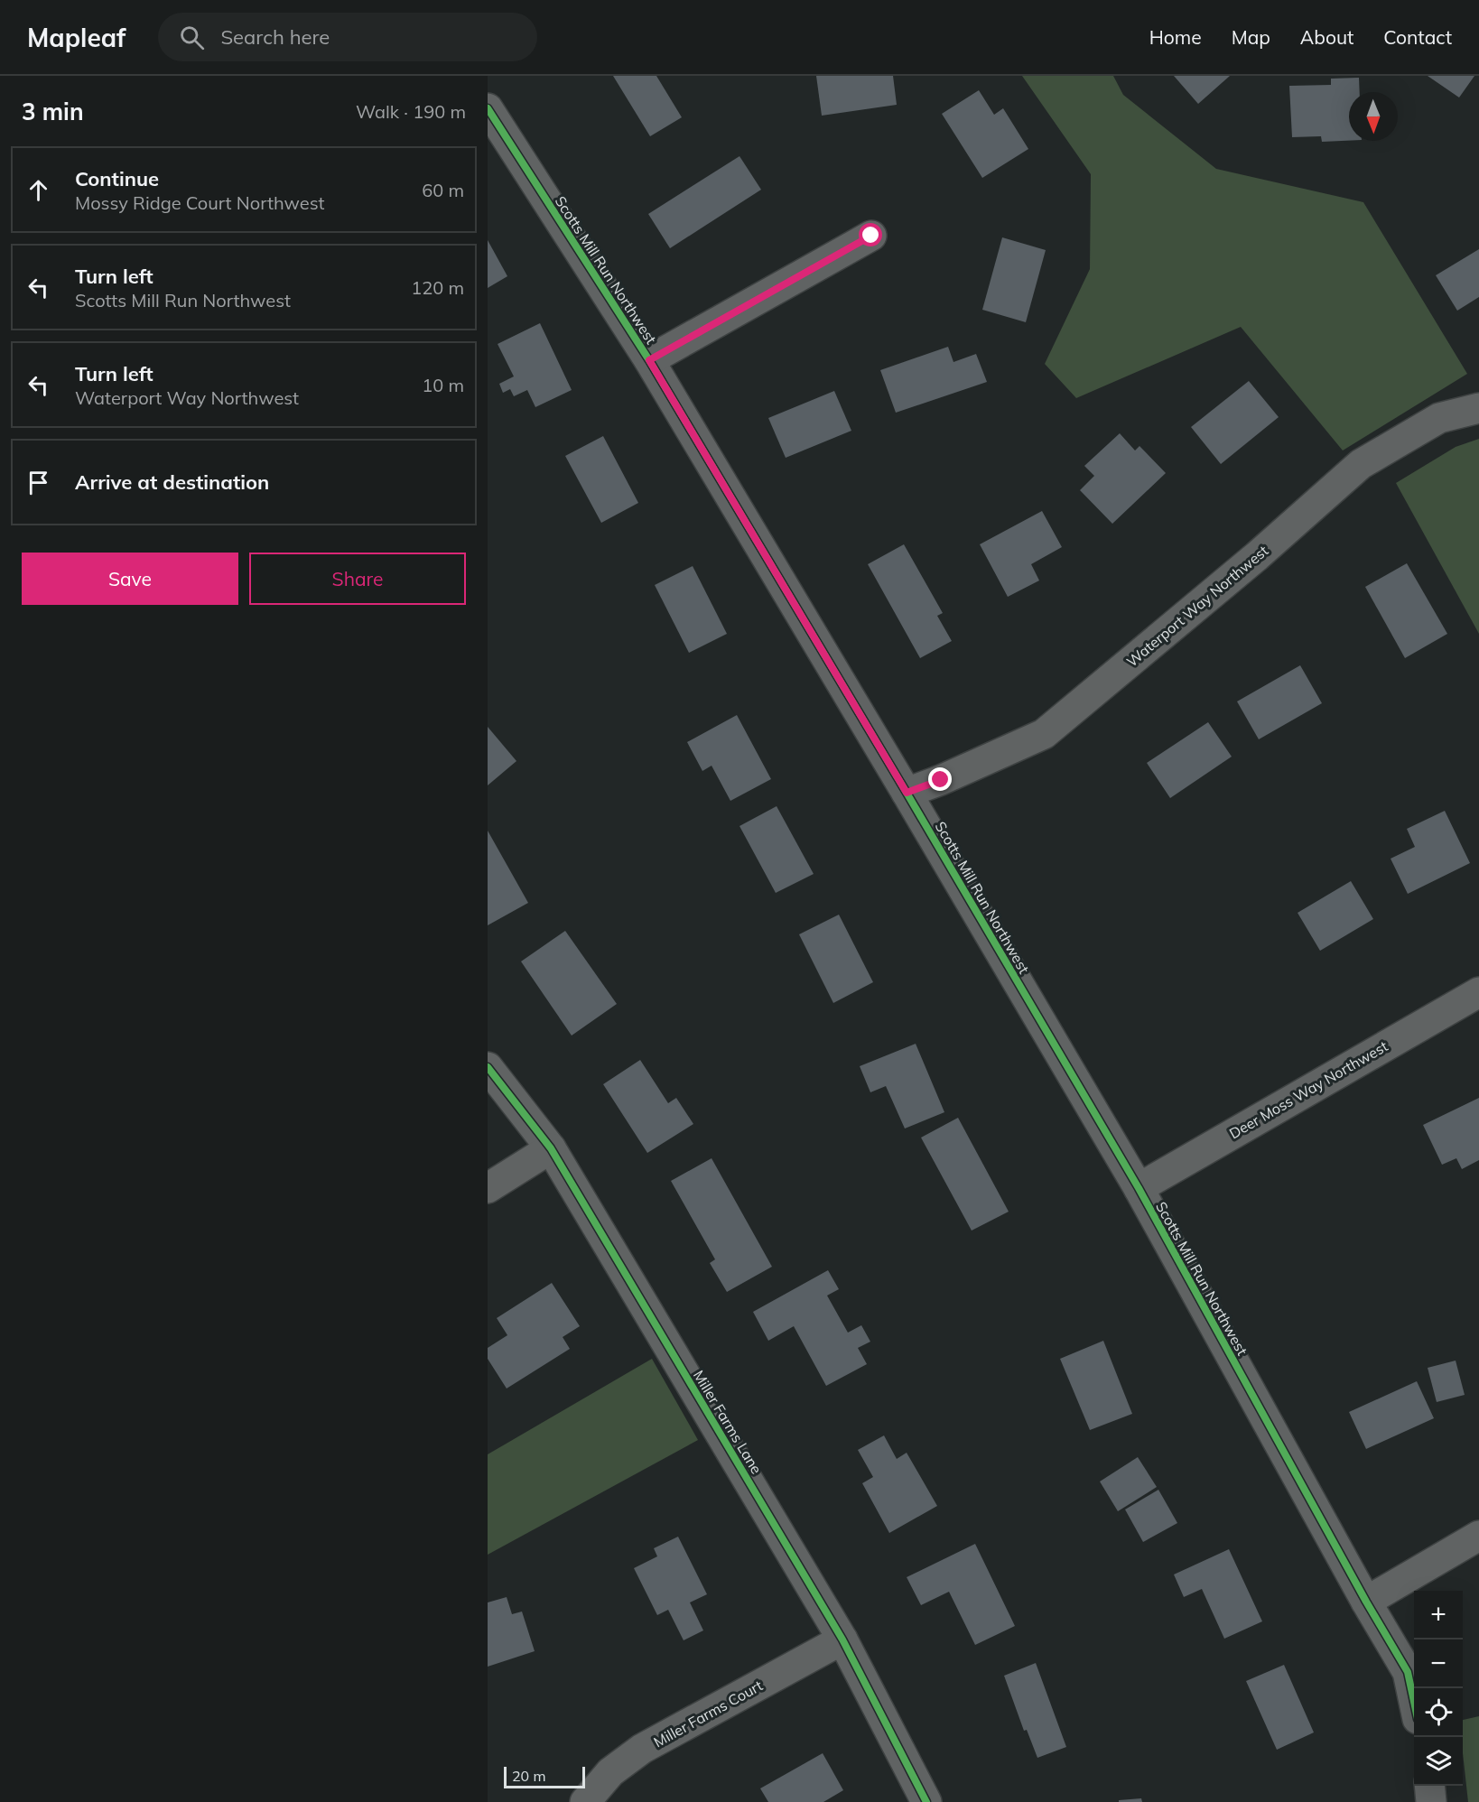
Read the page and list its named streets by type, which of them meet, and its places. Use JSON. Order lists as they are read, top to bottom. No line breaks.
{"streets":{"street":["Scotts Mill Run Northwest","Waterport Way Northwest","Deer Moss Way Northwest","Miller Farms Lane","Miller Farms Court"]},"crossings":[["Scotts Mill Run Northwest","Waterport Way Northwest"],["Scotts Mill Run Northwest","Deer Moss Way Northwest"],["Miller Farms Lane","Miller Farms Court"]],"scale_bar":"20 m","north":"bottom","page":{"header":"Mapleaf","search":"Search here","nav":["Home","Map","About","Contact"],"heading":["3 min","Walk · 190 m"],"list":[["Continue","Mossy Ridge Court Northwest","60 m"],["Turn left","Scotts Mill Run Northwest","120 m"],["Turn left","Waterport Way Northwest","10 m"],"Arrive at destination"],"buttons":["Save","Share"],"map_buttons":["+","−"],"scale":"20 m"}}
